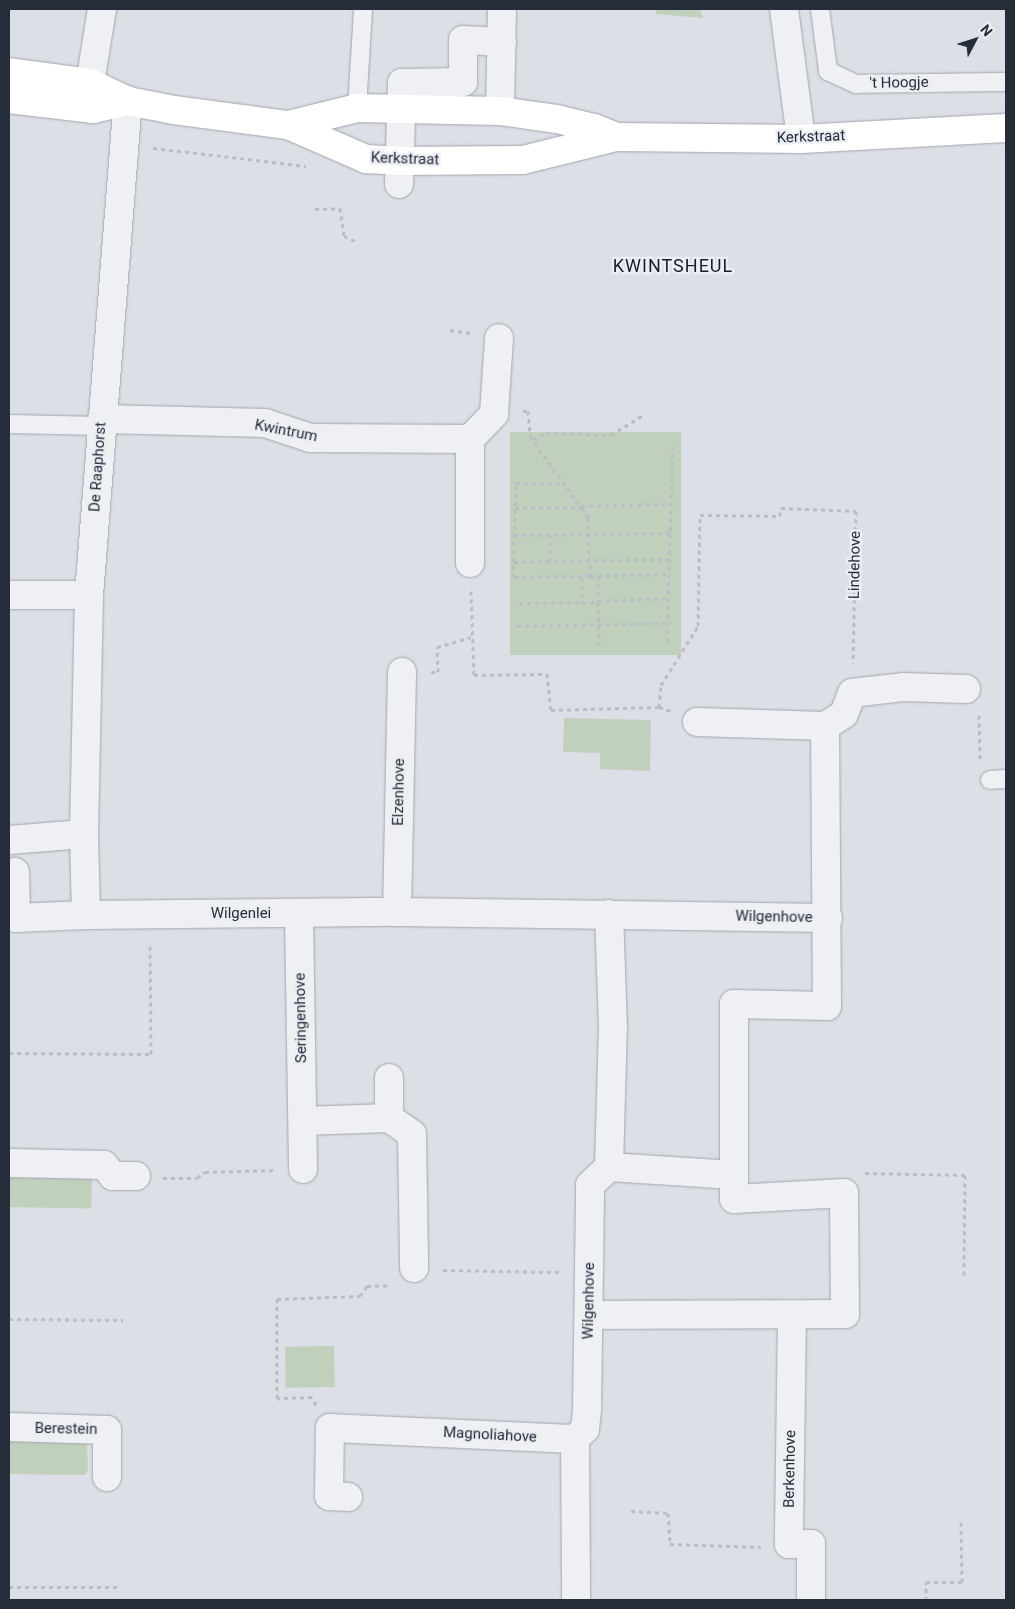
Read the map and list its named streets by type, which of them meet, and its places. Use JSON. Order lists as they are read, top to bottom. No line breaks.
{"streets":{"main road":["Kerkstraat"],"street":["Kwintrum","De Raaphorst","Elzenhove","Wilgenlei","Wilgenhove","Seringenhove","Berestein","Magnoliahove","Berkenhove"],"lane":["'t Hoogje"],"path":["Lindehove"]},"crossings":[["Kerkstraat","De Raaphorst"],["Kwintrum","De Raaphorst"],["De Raaphorst","Wilgenlei"],["Elzenhove","Wilgenlei"],["Elzenhove","Wilgenhove"],["Wilgenlei","Wilgenhove"],["Wilgenlei","Seringenhove"],["Wilgenhove","Magnoliahove"]],"districts":["KWINTSHEUL"],"north":"top right"}
